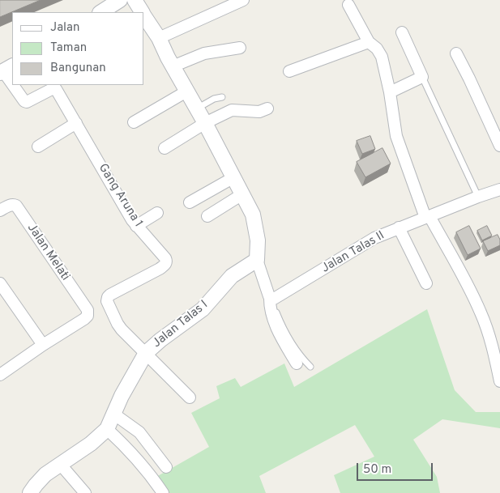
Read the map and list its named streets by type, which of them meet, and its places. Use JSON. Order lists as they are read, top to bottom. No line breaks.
{"streets":{"street":["Gang Aruna 1","Jalan Melati","Jalan Talas II","Jalan Talas I"]},"crossings":[["Gang Aruna 1","Jalan Talas I"]],"legend":["Jalan","Taman","Bangunan"],"scale_bar":"50 m"}
